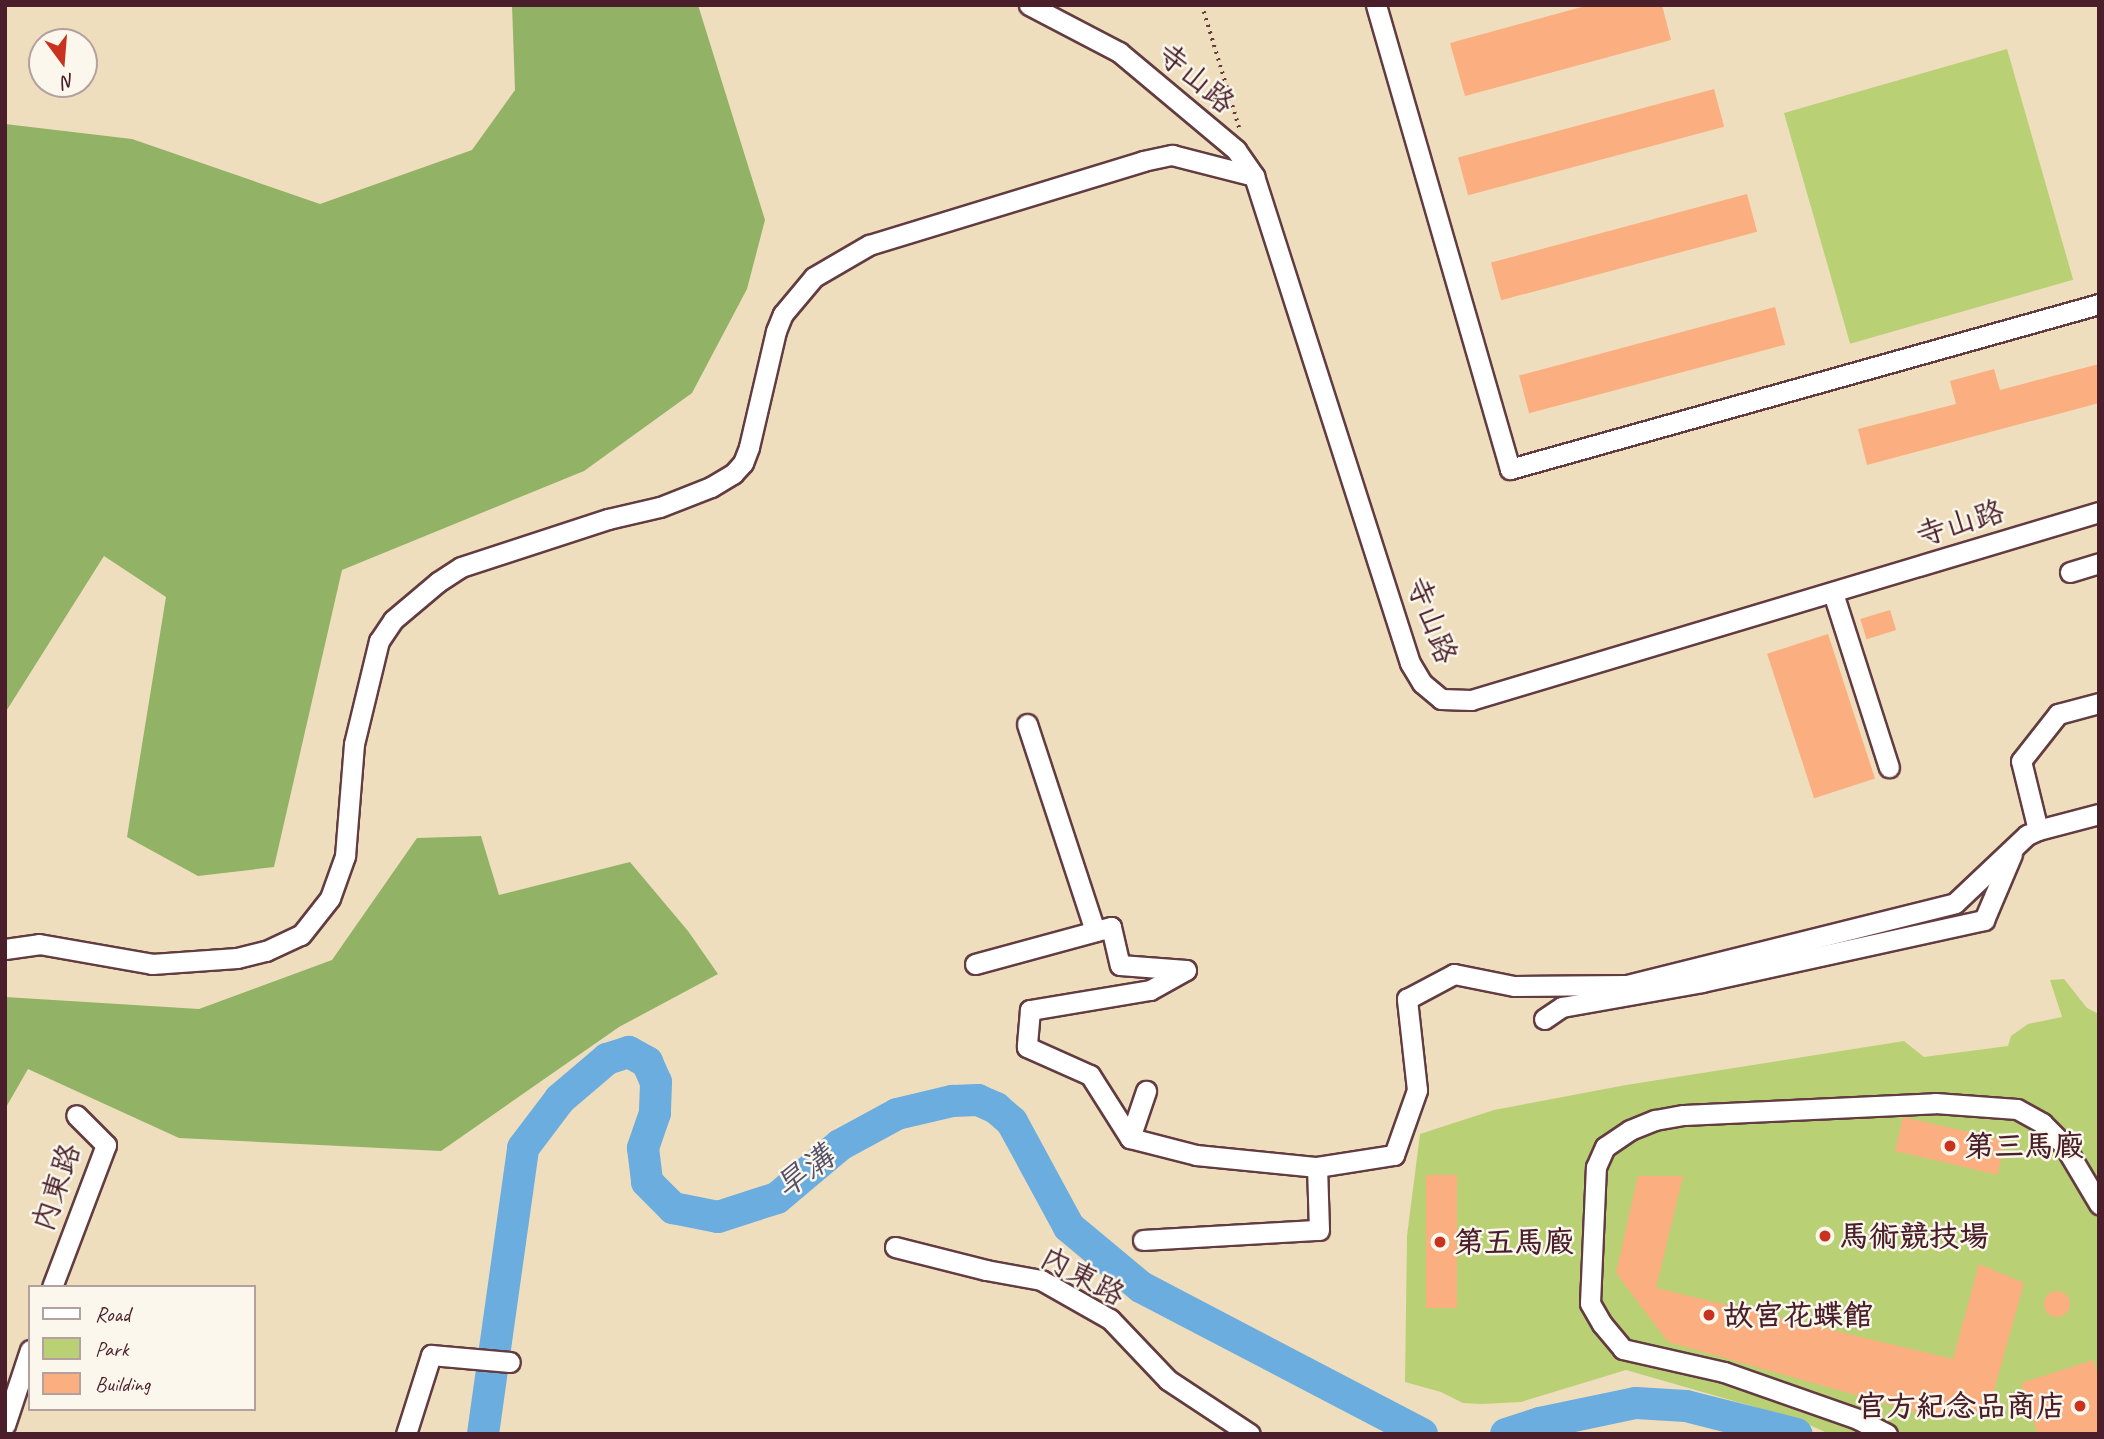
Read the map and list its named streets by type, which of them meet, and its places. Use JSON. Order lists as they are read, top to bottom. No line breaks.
{"streets":{"street":["寺山路","內東路"]},"water":["旱溝"],"places":["第三馬廄","馬術競技場","第五馬廄","故宮花蝶館","官方紀念品商店"],"legend":["Road","Park","Building"],"north":"bottom"}
